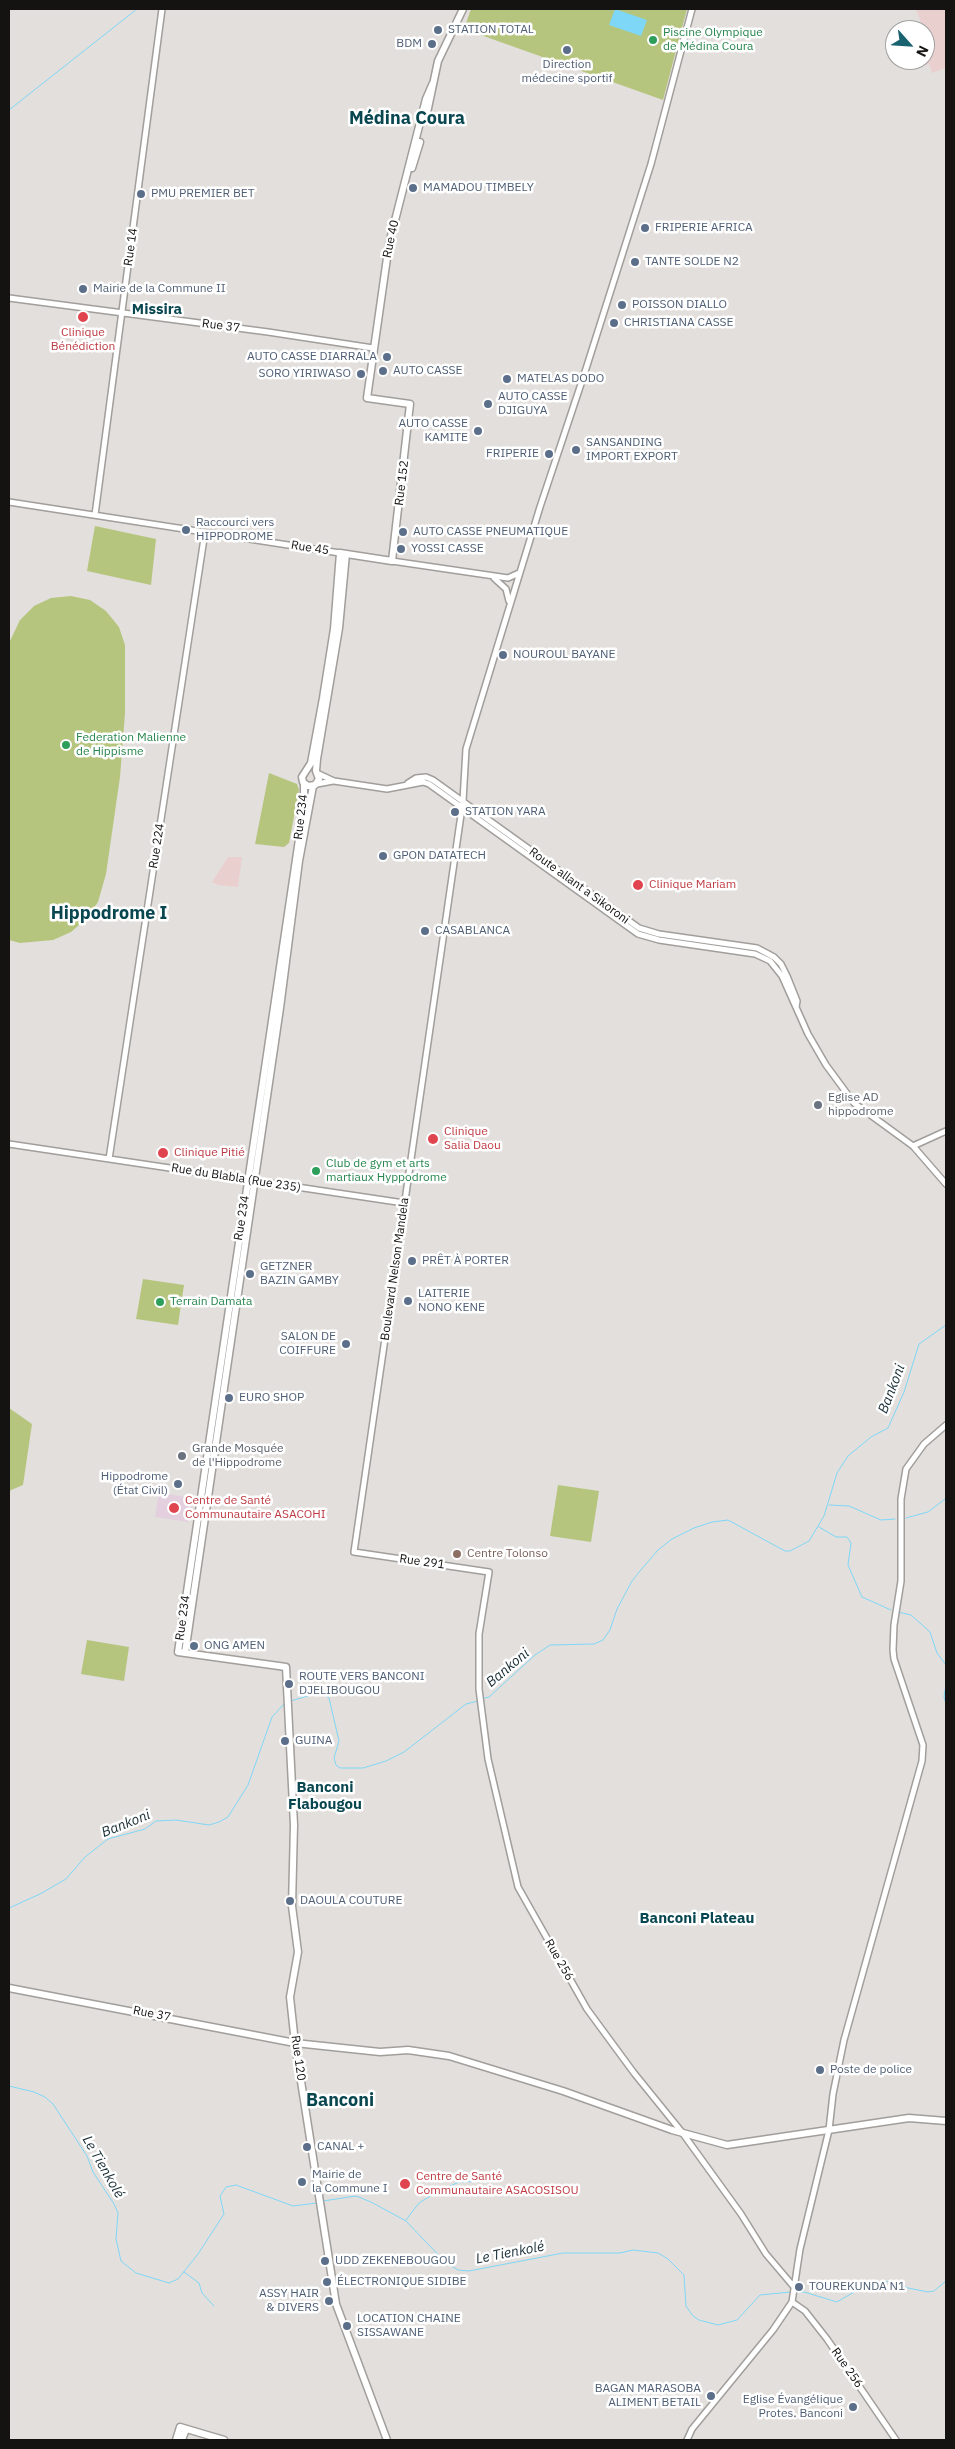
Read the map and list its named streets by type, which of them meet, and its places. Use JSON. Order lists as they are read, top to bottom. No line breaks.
{"streets":{"main road":["Rue 40","Rue 37","Rue 152","Rue 45","Rue 234","Rue 120"],"street":["Rue 14","Rue 224","Route allant a Sikoroni","Rue du Blabla (Rue 235)","Boulevard Nelson Mandela","Rue 291","Rue 256"]},"crossings":[["Rue 40","Rue 37"],["Rue 40","Rue 152"],["Rue 14","Rue 37"],["Rue 14","Rue 45"],["Rue 37","Rue 256"],["Rue 37","Rue 120"],["Rue 152","Rue 45"],["Rue 45","Rue 234"],["Rue 45","Rue 224"],["Rue 45","Boulevard Nelson Mandela"],["Rue 234","Rue du Blabla (Rue 235)"],["Rue 234","Rue 120"],["Rue 224","Rue du Blabla (Rue 235)"],["Route allant a Sikoroni","Boulevard Nelson Mandela"],["Rue du Blabla (Rue 235)","Boulevard Nelson Mandela"],["Boulevard Nelson Mandela","Rue 291"],["Rue 291","Rue 256"]],"districts":["Médina Coura","Missira","Hippodrome I","Banconi Flabougou","Banconi Plateau","Banconi"],"water":["Bankoni","Le Tienkolé"],"places":["STATION TOTAL","Piscine Olympique de Médina Coura","BDM","Direction médecine sportif","MAMADOU TIMBELY","PMU PREMIER BET","FRIPERIE AFRICA","TANTE SOLDE N2","Mairie de la Commune II","POISSON DIALLO","Clinique Bénédiction","CHRISTIANA CASSE","AUTO CASSE DIARRALA","AUTO CASSE","SORO YIRIWASO","MATELAS DODO","AUTO CASSE DJIGUYA","AUTO CASSE KAMITE","SANSANDING IMPORT EXPORT","FRIPERIE","Raccourci vers HIPPODROME","AUTO CASSE PNEUMATIQUE","YOSSI CASSE","NOUROUL BAYANE","Federation Malienne de Hippisme","STATION YARA","GPON DATATECH","Clinique Mariam","CASABLANCA","Eglise AD hippodrome","Clinique Salia Daou","Clinique Pitié","Club de gym et arts martiaux Hyppodrome","PRÊT À PORTER","GETZNER BAZIN GAMBY","LAITERIE NONO KENE","Terrain Damata","SALON DE COIFFURE","EURO SHOP","Grande Mosquée de l'Hippodrome","Hippodrome (État Civil)","Centre de Santé Communautaire ASACOHI","Centre Tolonso","ONG AMEN","ROUTE VERS BANCONI DJELIBOUGOU","GUINA","DAOULA COUTURE","Poste de police","CANAL +","Mairie de la Commune I","Centre de Santé Communautaire ASACOSISOU","UDD ZEKENEBOUGOU","ÉLECTRONIQUE SIDIBE","TOUREKUNDA N1","ASSY HAIR & DIVERS","LOCATION CHAINE SISSAWANE","BAGAN MARASOBA ALIMENT BETAIL","Eglise Évangélique Protes. Banconi"],"north":"bottom right"}
